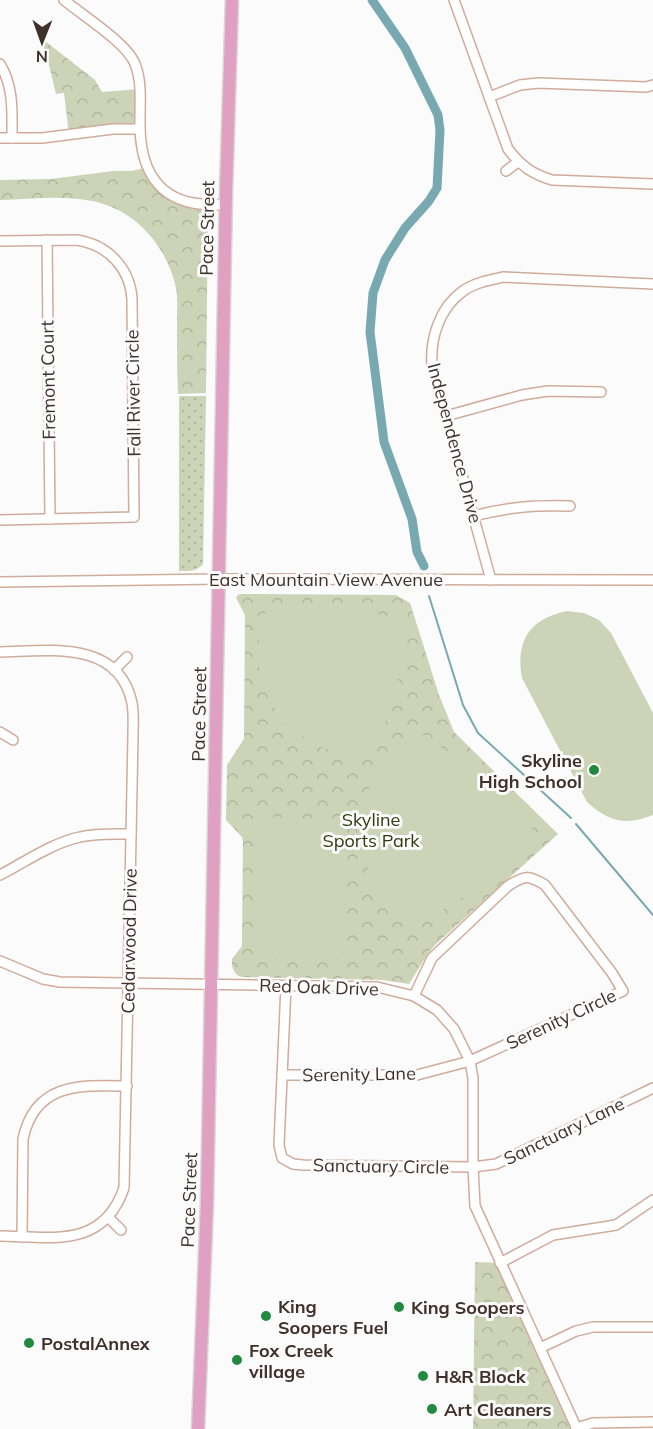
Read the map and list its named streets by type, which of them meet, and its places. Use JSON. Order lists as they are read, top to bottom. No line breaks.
{"streets":{"main road":["Pace Street"],"street":["Fremont Court","Fall River Circle","Independence Drive","East Mountain View Avenue","Cedarwood Drive","Red Oak Drive","Serenity Circle","Serenity Lane","Sanctuary Lane","Sanctuary Circle"]},"crossings":[["Pace Street","East Mountain View Avenue"],["Pace Street","Red Oak Drive"],["Fremont Court","Fall River Circle"],["Independence Drive","East Mountain View Avenue"],["Cedarwood Drive","Red Oak Drive"],["Red Oak Drive","Serenity Circle"],["Red Oak Drive","Serenity Lane"],["Red Oak Drive","Sanctuary Lane"],["Red Oak Drive","Sanctuary Circle"],["Serenity Circle","Serenity Lane"],["Serenity Lane","Sanctuary Circle"],["Sanctuary Lane","Sanctuary Circle"]],"parks":["Skyline Sports Park"],"places":["Skyline High School","King Soopers","King Soopers Fuel","PostalAnnex","Fox Creek village","H&R Block","Art Cleaners"],"north":"bottom"}
